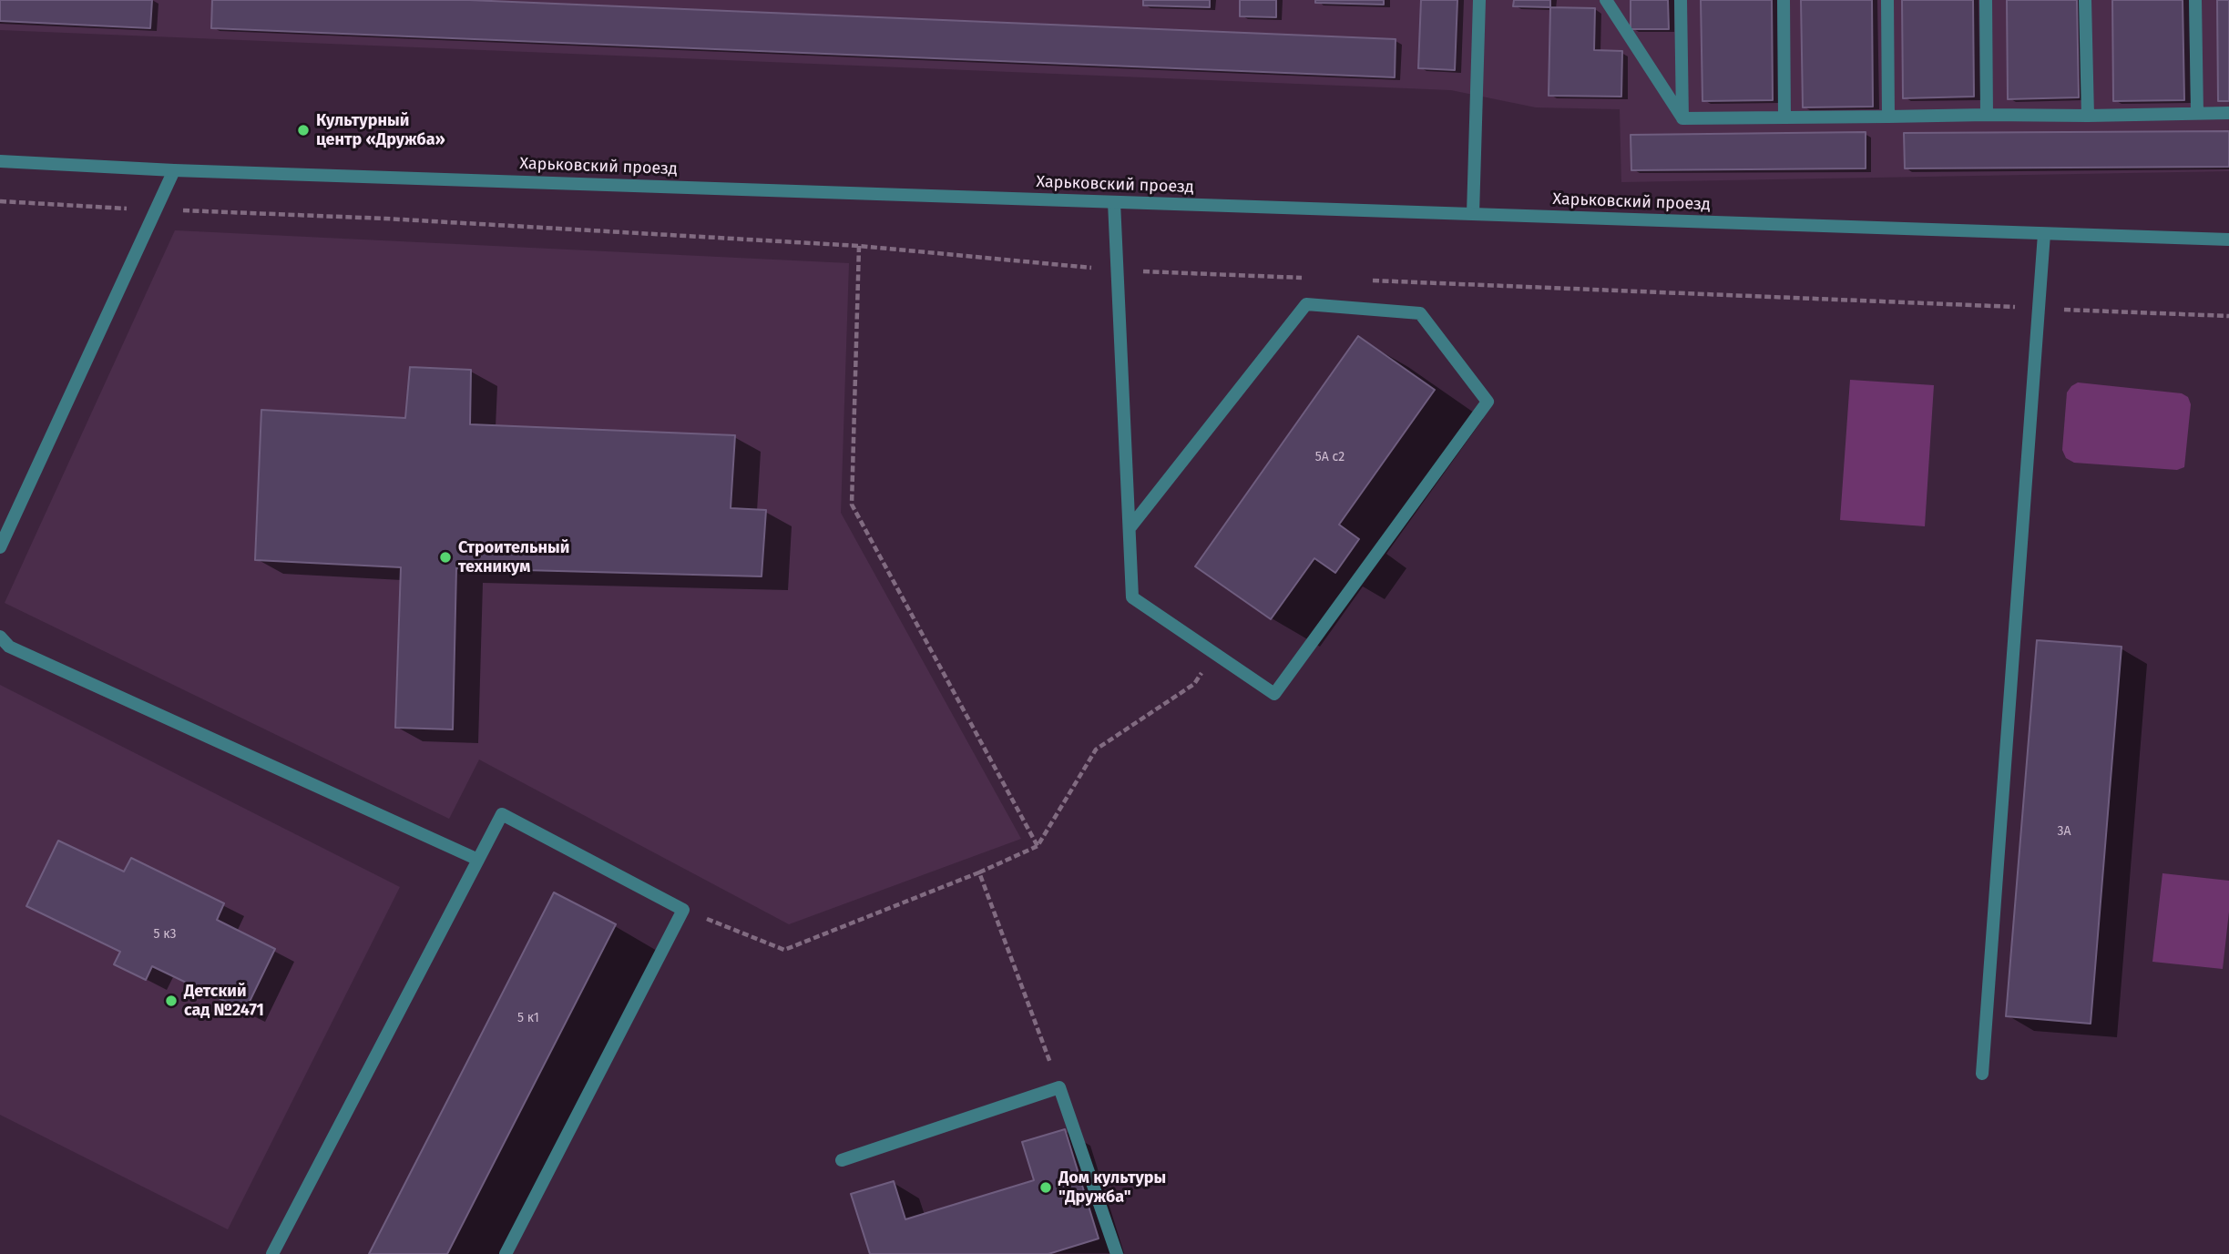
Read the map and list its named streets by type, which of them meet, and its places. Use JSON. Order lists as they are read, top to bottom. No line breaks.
{"streets":{"street":["Харьковский проезд"]},"places":["Культурный центр «Дружба»","Строительный техникум","Детский сад №2471","Дом культуры \"Дружба\""],"house_numbers":["5А с2","3А","5 к3","5 к1"]}
